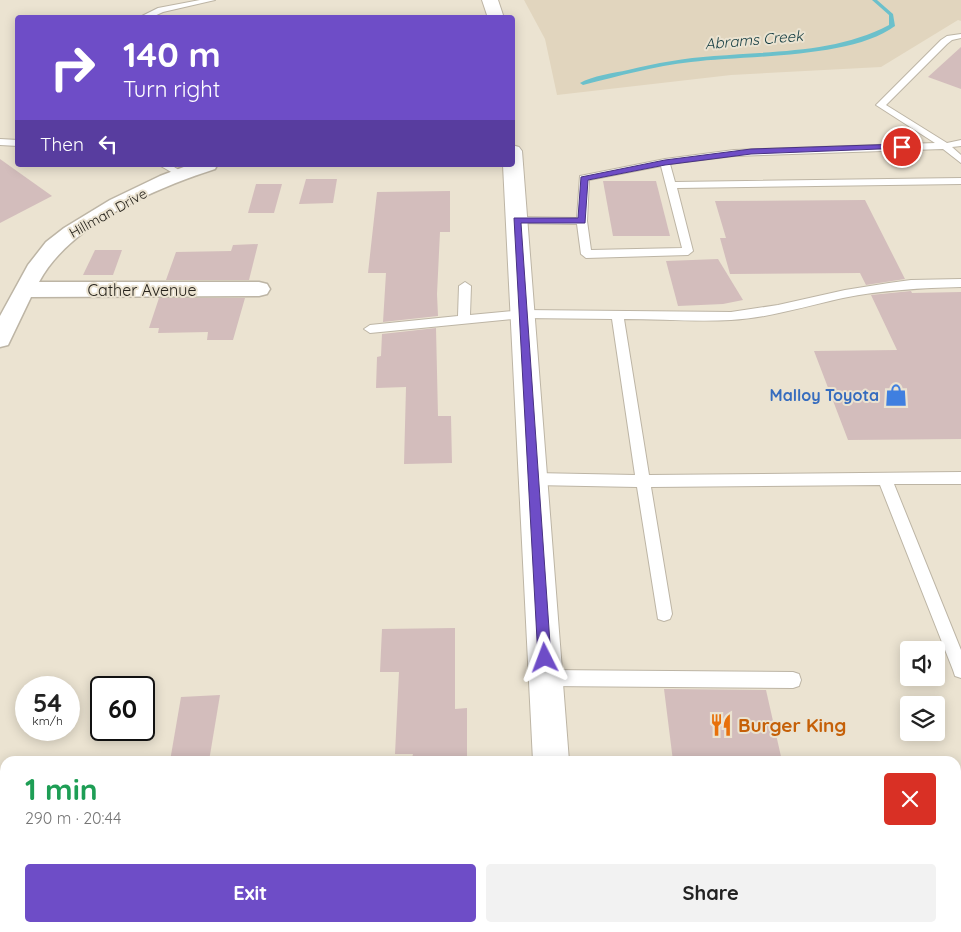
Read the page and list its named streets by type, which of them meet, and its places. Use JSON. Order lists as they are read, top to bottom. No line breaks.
{"streets":{"street":["Hillman Drive","Cather Avenue"]},"crossings":[["Hillman Drive","Cather Avenue"]],"water":["Abrams Creek"],"places":{"shop":["Malloy Toyota"],"restaurant":["Burger King"]},"page":{"turn":["140 m","Turn right"],"then":"Then","speed":"54 km/h","limit":"60","heading":["1 min","290 m · 20:44"],"buttons":["Exit","Share"]}}
